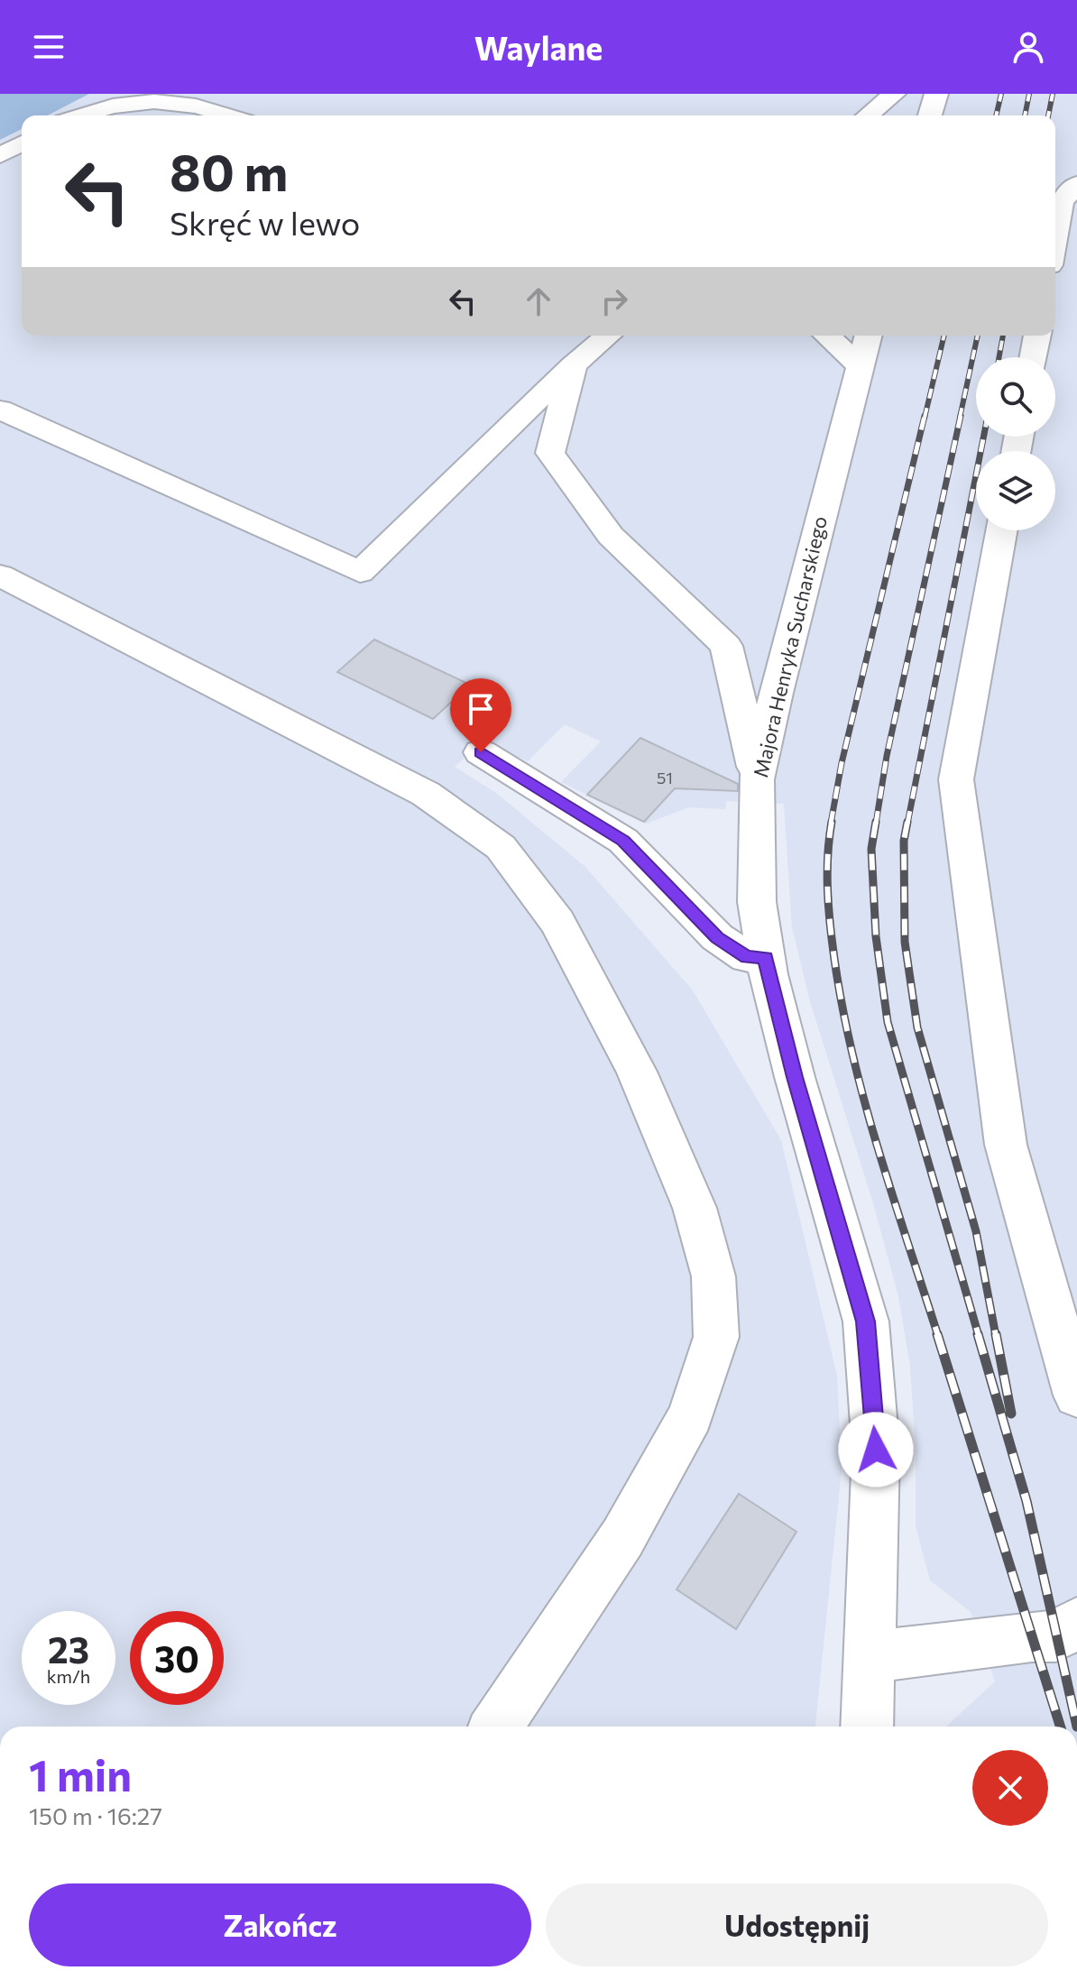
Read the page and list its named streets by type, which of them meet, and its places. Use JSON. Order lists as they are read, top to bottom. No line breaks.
{"streets":{"street":["Majora Henryka Sucharskiego"]},"house_numbers":["51"],"page":{"header":"Waylane","turn":["80 m","Skręć w lewo"],"speed":"23 km/h","limit":"30","heading":["1 min","150 m · 16:27"],"buttons":["Zakończ","Udostępnij"]}}
